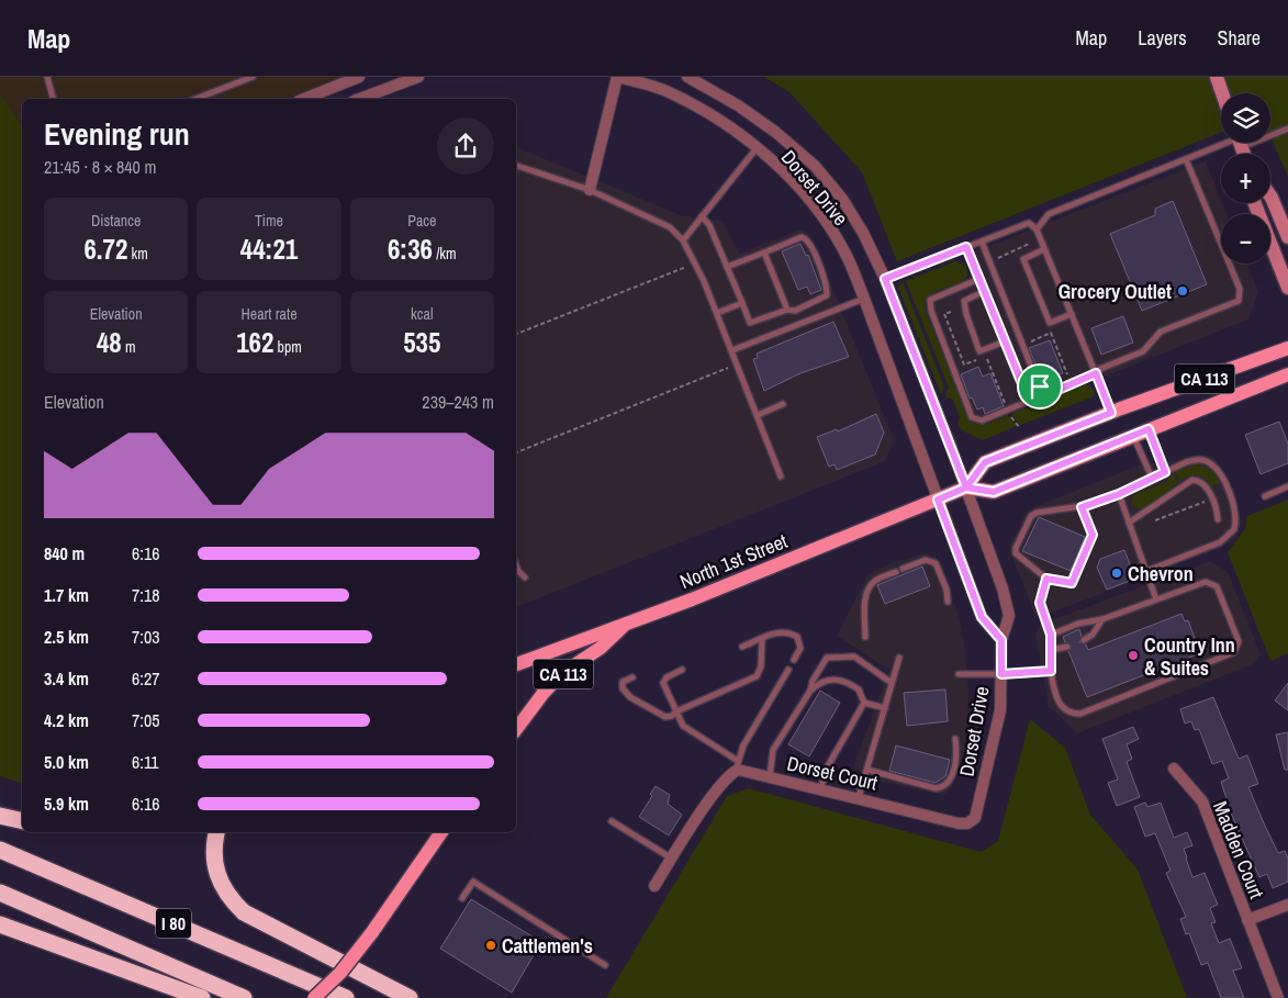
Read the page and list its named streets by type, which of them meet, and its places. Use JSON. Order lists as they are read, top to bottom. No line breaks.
{"streets":{"highway":["I 80"],"main road":["CA 113","North 1st Street"],"street":["Dorset Drive","Dorset Court","Madden Court"]},"crossings":[["Dorset Drive","CA 113"],["Dorset Drive","North 1st Street"],["Dorset Drive","Dorset Court"],["CA 113","North 1st Street"]],"places":["Grocery Outlet","Chevron","Country Inn & Suites","Cattlemen's"],"page":{"header":"Map","nav":["Map","Layers","Share"],"map_buttons":["+","−"],"heading":["Evening run","21:45 · 8 × 840 m"],"stats":[["Distance","6.72 km"],["Time","44:21"],["Pace","6:36 /km"],["Elevation","48 m"],["Heart rate","162 bpm"],["kcal","535"]],"chart":["Elevation","239–243 m"],"list":[{"name":"840 m","note":"6:16"},{"name":"1.7 km","note":"7:18"},{"name":"2.5 km","note":"7:03"},{"name":"3.4 km","note":"6:27"},{"name":"4.2 km","note":"7:05"},{"name":"5.0 km","note":"6:11"},{"name":"5.9 km","note":"6:16"}]}}
